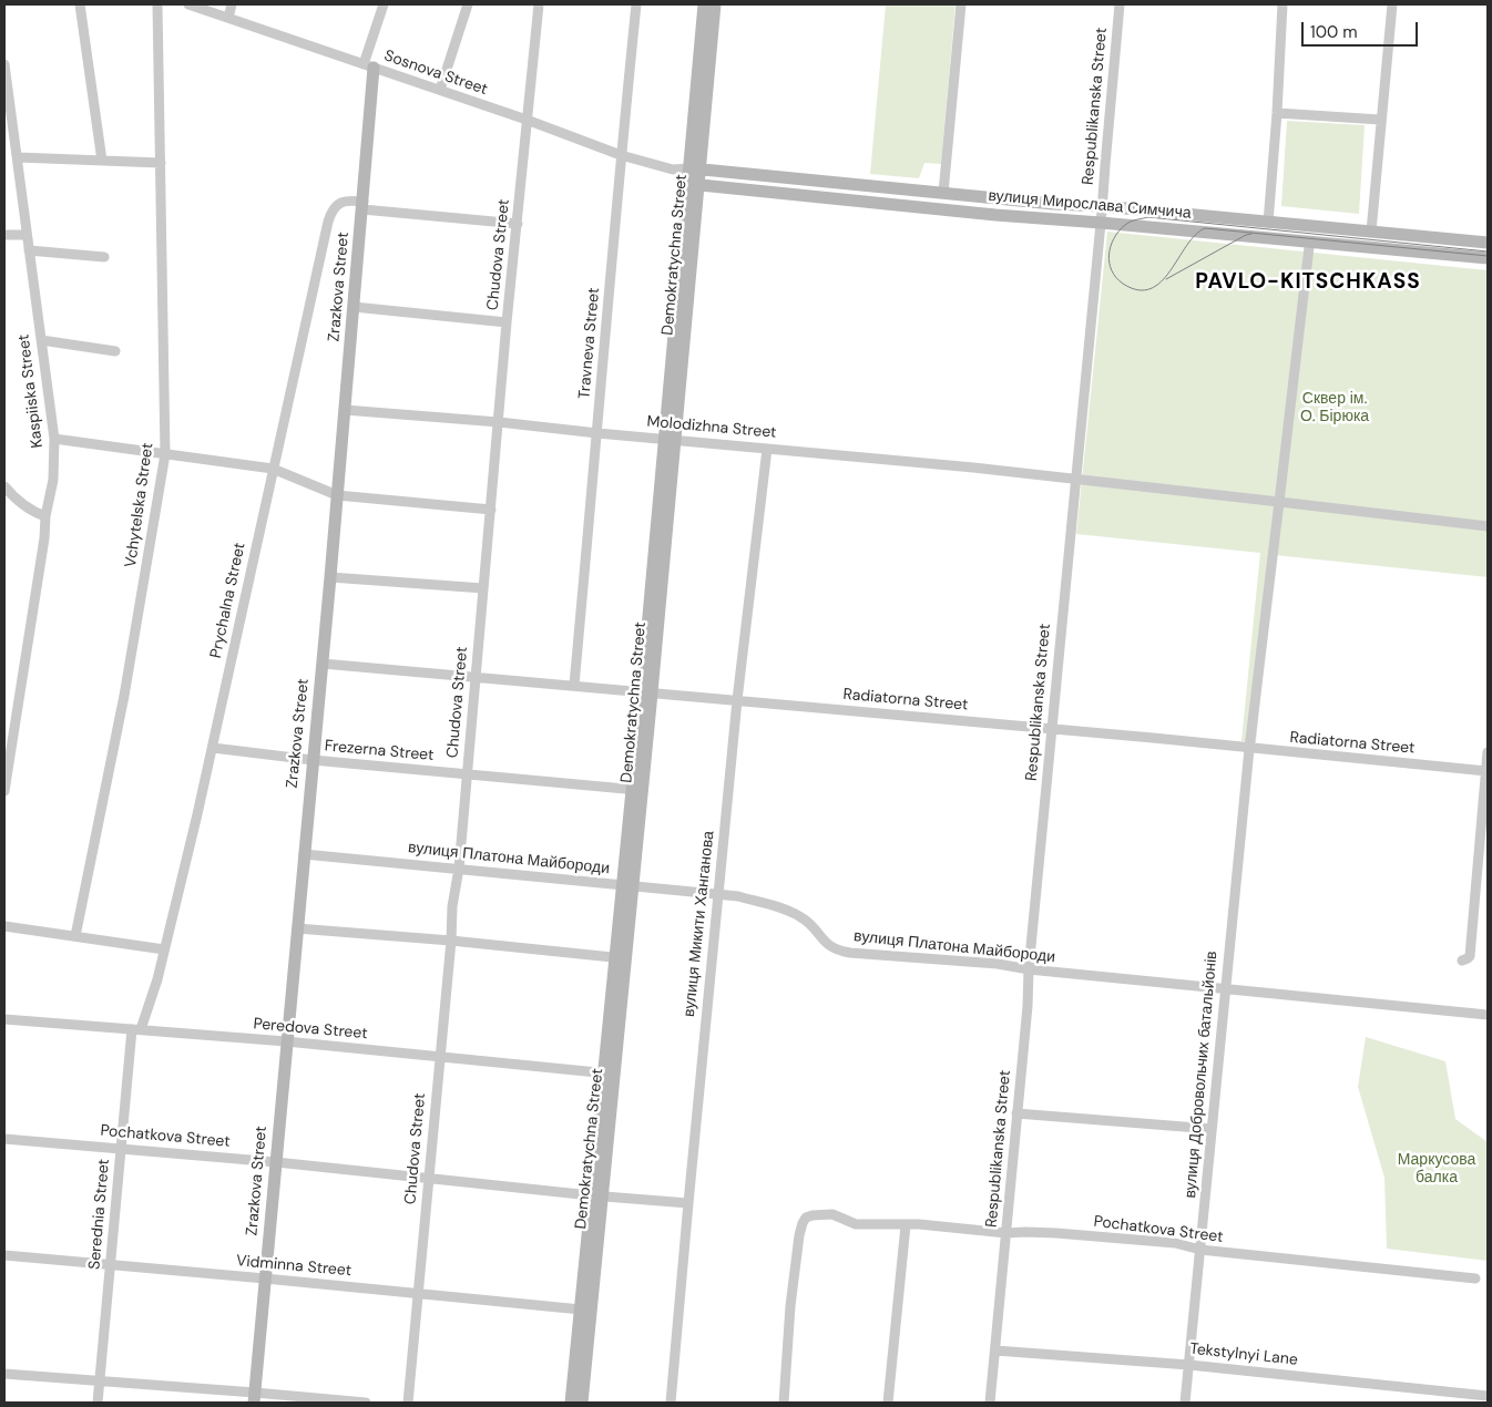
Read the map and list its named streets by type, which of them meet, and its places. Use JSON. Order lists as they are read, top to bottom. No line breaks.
{"streets":{"street":["Sosnova Street","Respublikanska Street","вулиця Мирослава Симчича","Chudova Street","Demokratychna Street","Zrazkova Street","Travneva Street","Kaspiiska Street","Molodizhna Street","Vchytelska Street","Prychalna Street","Radiatorna Street","Frezerna Street","вулиця Платона Майбороди","вулиця Микити Ханганова","Peredova Street","вулиця Добровольчих батальйонів","Pochatkova Street","Serednia Street","Vidminna Street","Tekstylnyi Lane"]},"crossings":[["Sosnova Street","вулиця Мирослава Симчича"],["Sosnova Street","Chudova Street"],["Sosnova Street","Demokratychna Street"],["Sosnova Street","Zrazkova Street"],["Sosnova Street","Travneva Street"],["Respublikanska Street","вулиця Мирослава Симчича"],["Respublikanska Street","Molodizhna Street"],["Respublikanska Street","Radiatorna Street"],["Respublikanska Street","вулиця Платона Майбороди"],["Respublikanska Street","Pochatkova Street"],["Respublikanska Street","Tekstylnyi Lane"],["вулиця Мирослава Симчича","Demokratychna Street"],["Chudova Street","Molodizhna Street"],["Chudova Street","Prychalna Street"],["Chudova Street","Radiatorna Street"],["Chudova Street","Frezerna Street"],["Chudova Street","вулиця Платона Майбороди"],["Chudova Street","Peredova Street"],["Chudova Street","Pochatkova Street"],["Chudova Street","Vidminna Street"],["Demokratychna Street","Molodizhna Street"],["Demokratychna Street","Radiatorna Street"],["Demokratychna Street","Frezerna Street"],["Demokratychna Street","вулиця Платона Майбороди"],["Demokratychna Street","Peredova Street"],["Demokratychna Street","Pochatkova Street"],["Demokratychna Street","Vidminna Street"],["Zrazkova Street","Molodizhna Street"],["Zrazkova Street","Prychalna Street"],["Zrazkova Street","Radiatorna Street"],["Zrazkova Street","Frezerna Street"],["Zrazkova Street","вулиця Платона Майбороди"],["Zrazkova Street","Peredova Street"],["Zrazkova Street","Pochatkova Street"],["Zrazkova Street","Vidminna Street"],["Travneva Street","Molodizhna Street"],["Travneva Street","Radiatorna Street"],["Molodizhna Street","вулиця Микити Ханганова"],["Molodizhna Street","вулиця Добровольчих батальйонів"],["Prychalna Street","Frezerna Street"],["Prychalna Street","Peredova Street"],["Prychalna Street","Serednia Street"],["Radiatorna Street","вулиця Микити Ханганова"],["Radiatorna Street","вулиця Добровольчих батальйонів"],["вулиця Платона Майбороди","вулиця Микити Ханганова"],["вулиця Платона Майбороди","вулиця Добровольчих батальйонів"],["вулиця Микити Ханганова","Pochatkova Street"],["Peredova Street","Serednia Street"],["вулиця Добровольчих батальйонів","Pochatkova Street"],["вулиця Добровольчих батальйонів","Tekstylnyi Lane"],["Pochatkova Street","Serednia Street"],["Serednia Street","Vidminna Street"]],"districts":["PAVLO-KITSCHKASS"],"parks":["Сквер ім. О. Бірюка","Маркусова балка"],"scale_bar":"100 m"}
